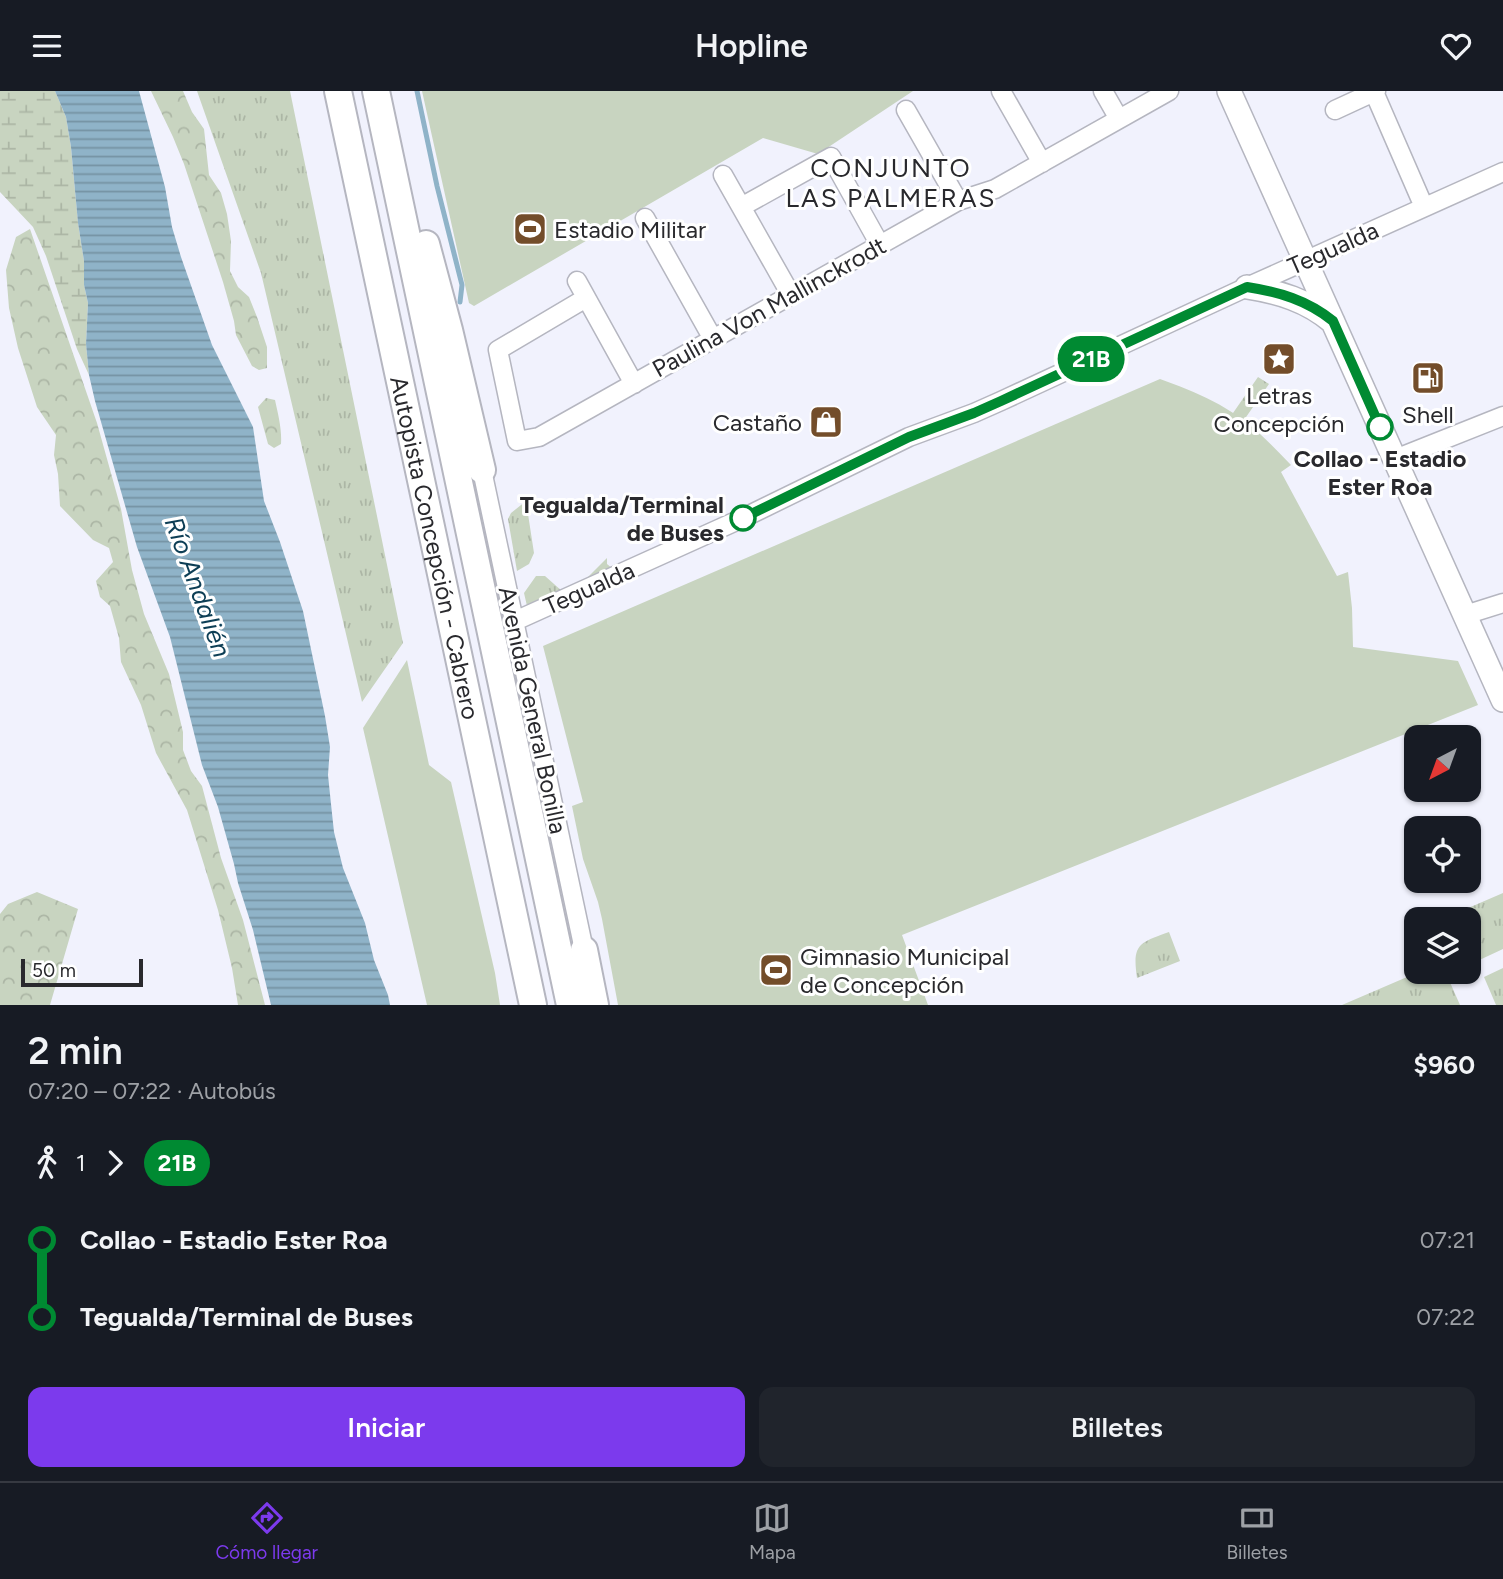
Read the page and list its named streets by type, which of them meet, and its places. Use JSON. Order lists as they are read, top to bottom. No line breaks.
{"streets":{"highway":["Autopista Concepción - Cabrero"],"street":["Tegualda","Paulina Von Mallinckrodt","Avenida General Bonilla"]},"crossings":[["Tegualda","Avenida General Bonilla"]],"districts":["CONJUNTO LAS PALMERAS"],"water":["Río Andalién"],"places":{"sports":["Estadio Militar","Gimnasio Municipal de Concepción"],"place":["Letras Concepción"],"fuel station":["Shell"],"shop":["Castaño"],"other":["Collao - Estadio Ester Roa","Tegualda/Terminal de Buses"]},"lines":["bus line 21B"],"scale_bar":"50 m","north":"bottom left","page":{"header":"Hopline","on_map":"21B","scale":"50 m","heading":["2 min","07:20 – 07:22 · Autobús","$960"],"legs":["1","21B"],"list":[{"name":"Collao - Estadio Ester Roa","value":"07:21"},{"name":"Tegualda/Terminal de Buses","value":"07:22"}],"buttons":["Iniciar","Billetes"],"tabs":["Cómo llegar","Mapa","Billetes"]}}
